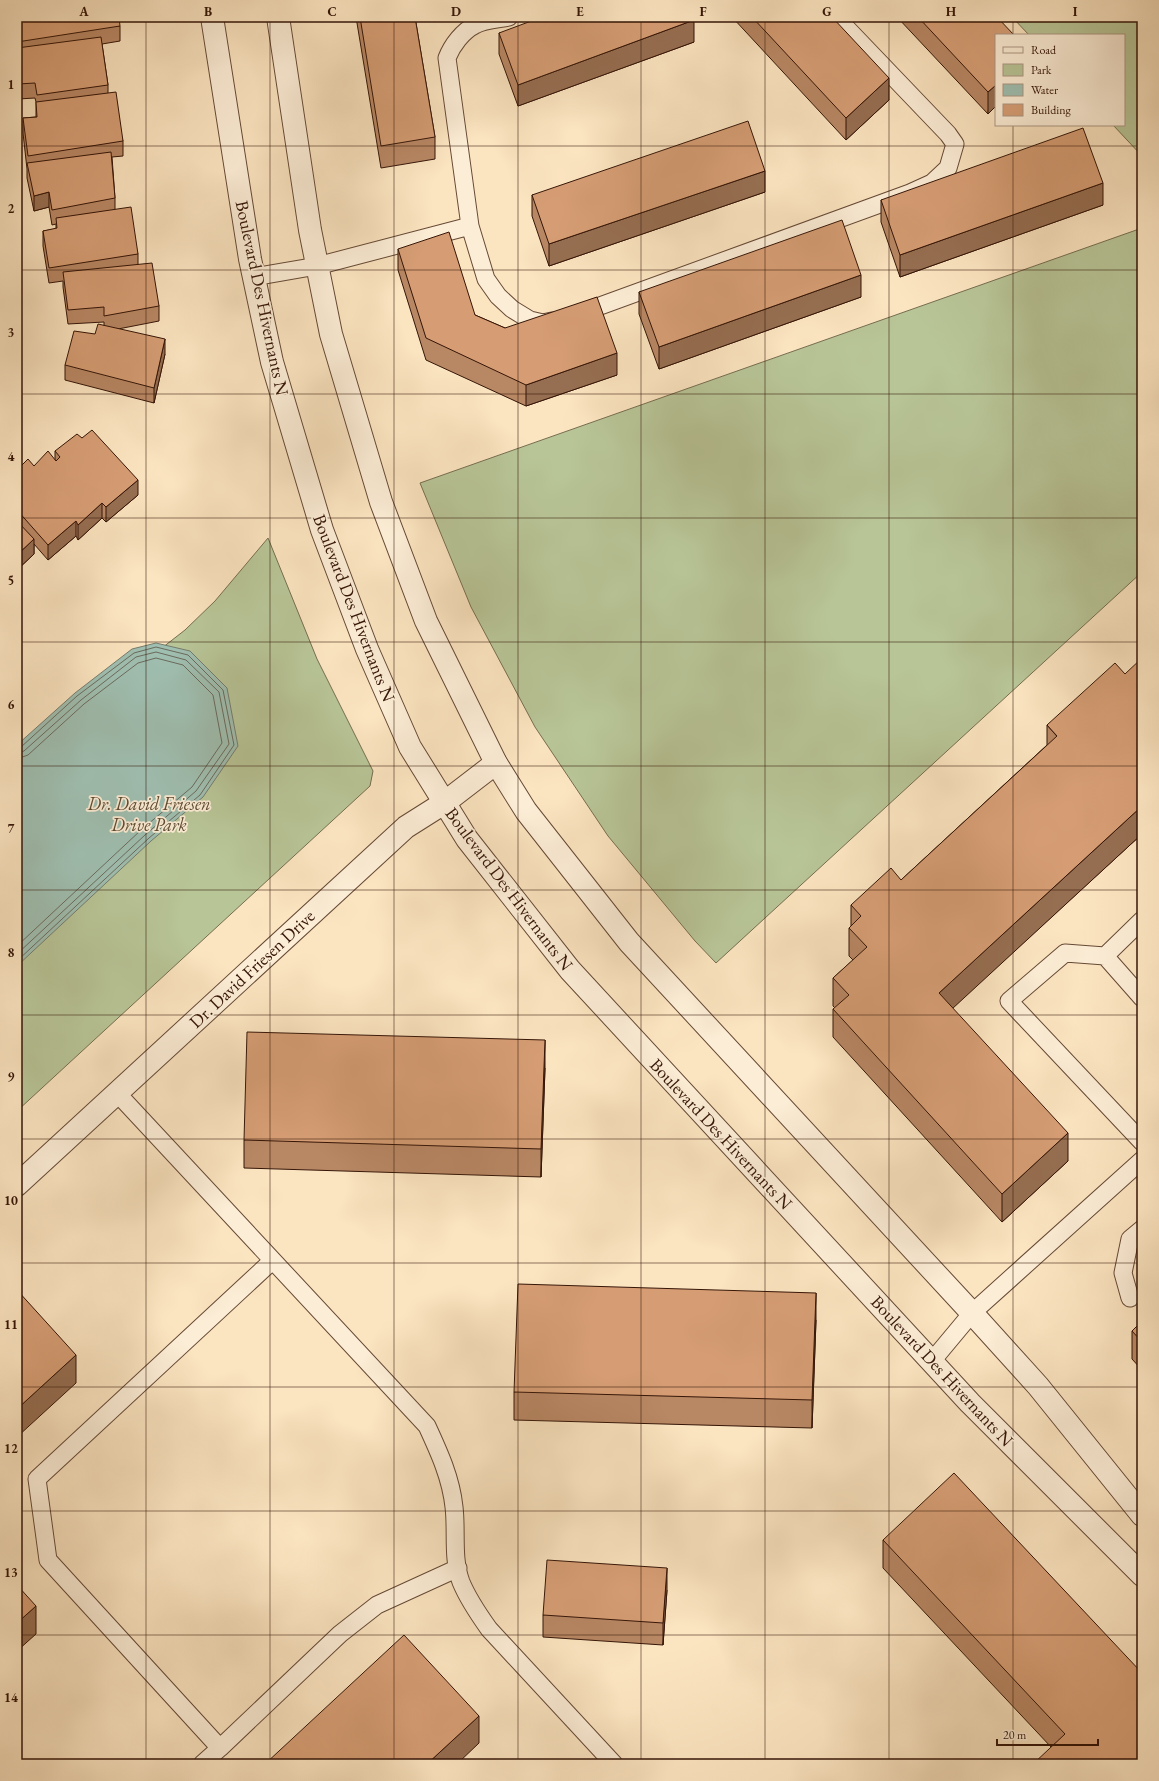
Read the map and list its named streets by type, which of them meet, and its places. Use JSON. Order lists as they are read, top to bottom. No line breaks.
{"streets":{"street":["Boulevard Des Hivernants N","Dr. David Friesen Drive"]},"crossings":[["Boulevard Des Hivernants N","Dr. David Friesen Drive"]],"parks":["Dr. David Friesen Drive Park"],"legend":["Road","Park","Water","Building"],"scale_bar":"20 m","grid":{"columns":["A","B","C","D","E","F","G","H","I"],"rows":["1","2","3","4","5","6","7","8","9","10","11","12","13","14"]}}
